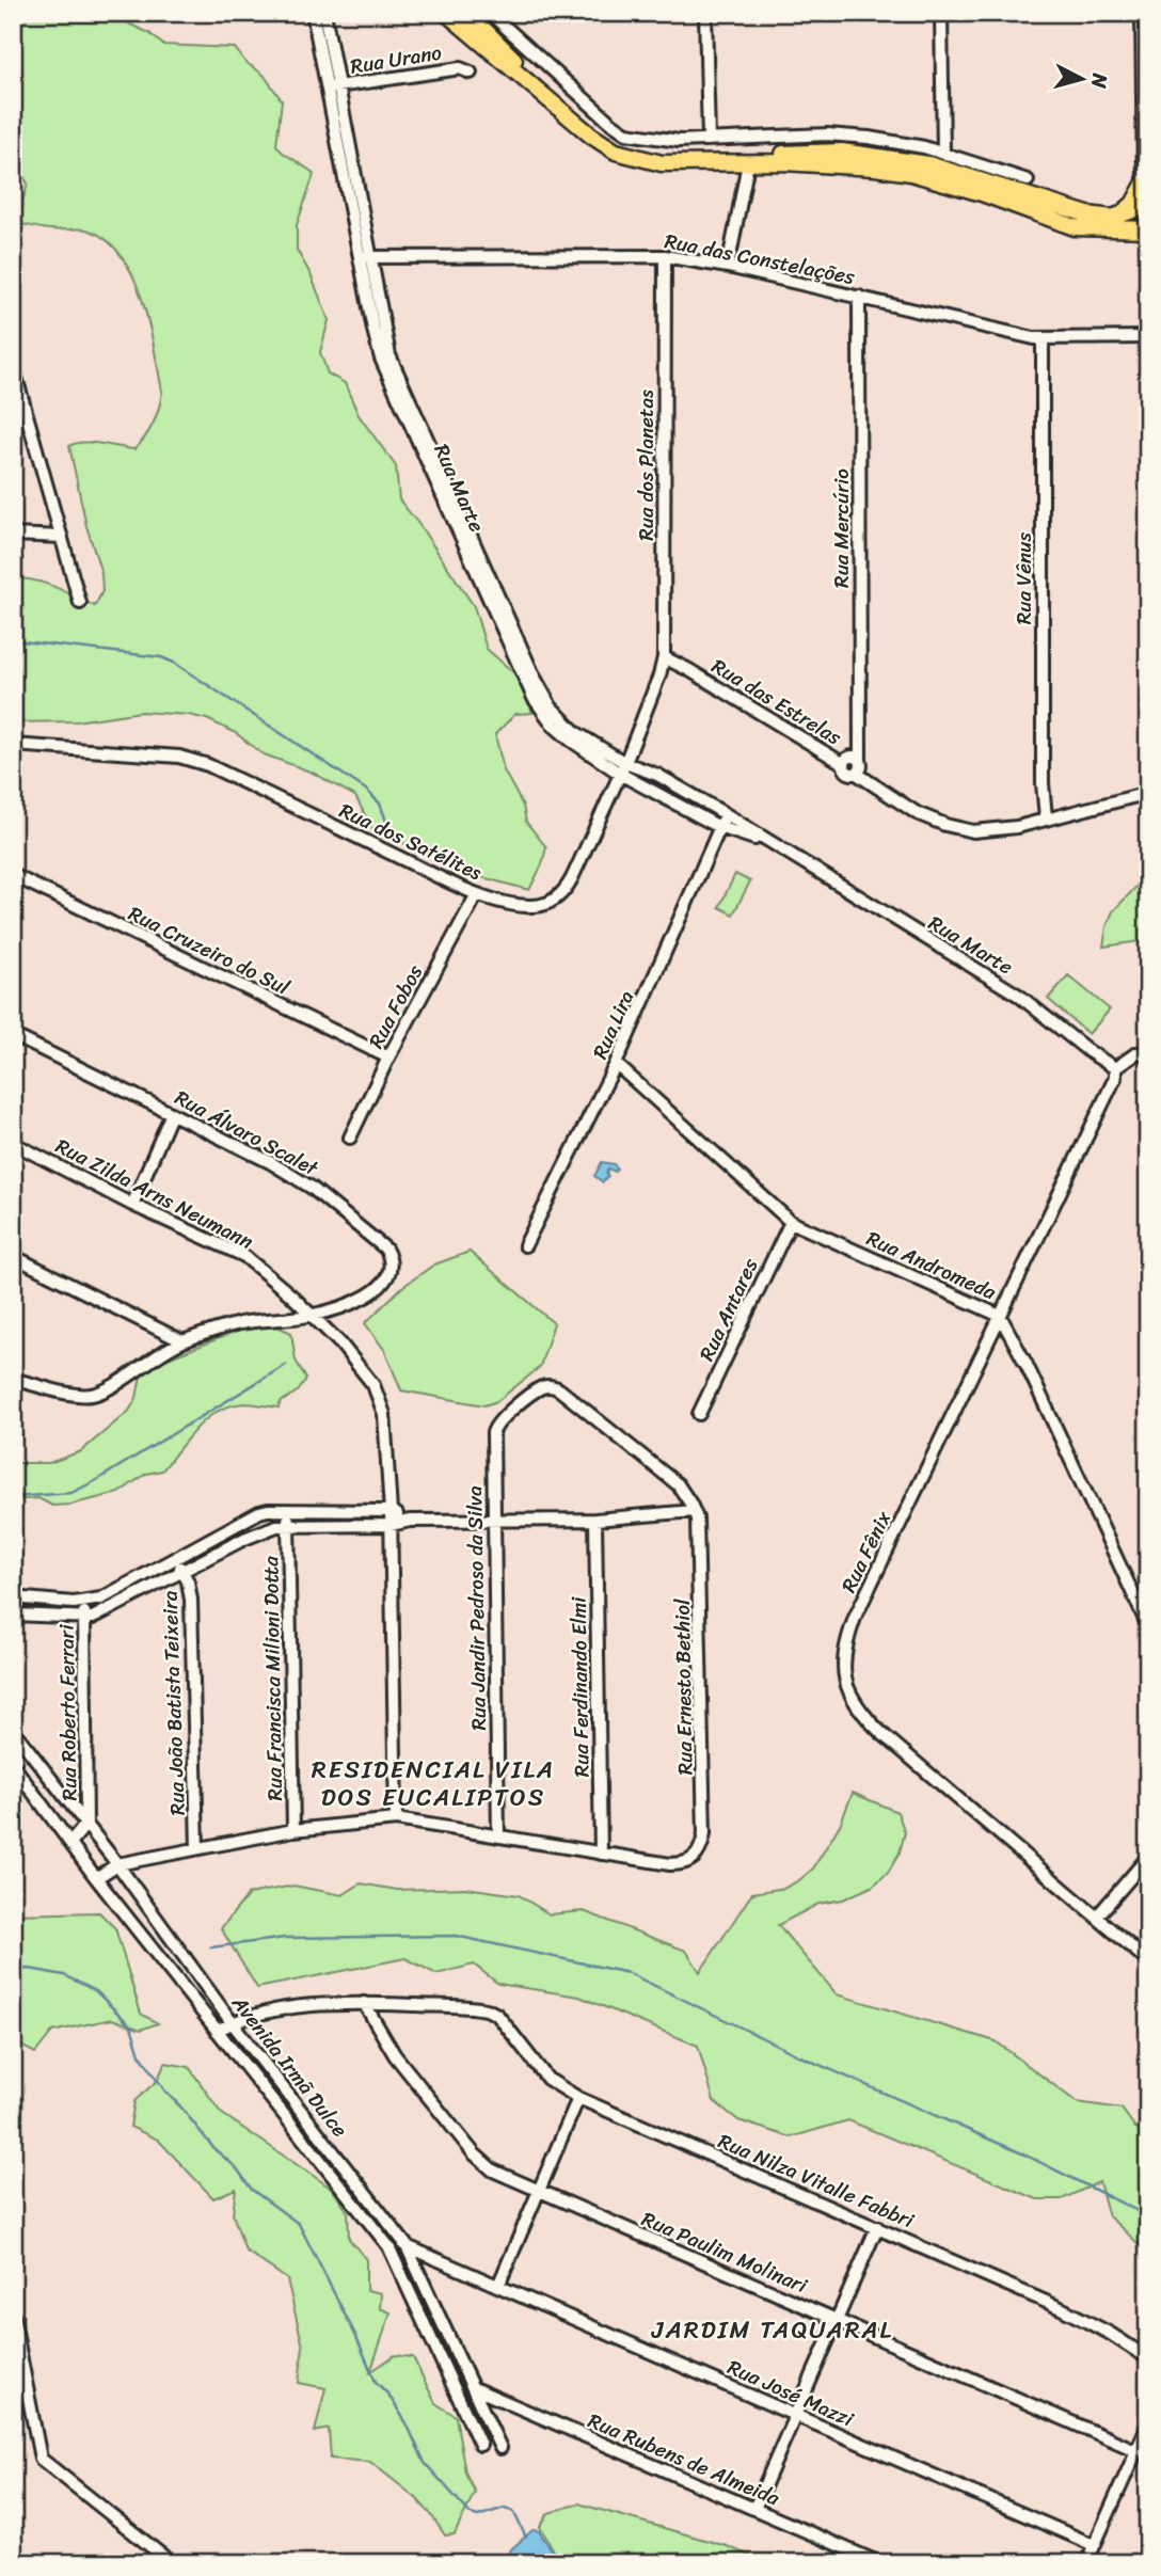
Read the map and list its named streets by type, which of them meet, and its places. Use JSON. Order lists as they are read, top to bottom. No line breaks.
{"streets":{"street":["Rua Urano","Rua das Constelações","Rua dos Planetas","Rua Marte","Rua Mercúrio","Rua Vênus","Rua das Estrelas","Rua dos Satélites","Rua Cruzeiro do Sul","Rua Fobos","Rua Lira","Rua Álvaro Scalet","Rua Zilda Arns Neumann","Rua Andromeda","Rua Antares","Rua Fênix","Rua Jandir Pedroso da Silva","Rua Francisca Milioni Dotta","Rua Ferdinando Elmi","Rua Ernesto Bethiol","Rua João Batista Teixeira","Rua Roberto Ferrari","Avenida Irmã Dulce","Rua Nilza Vitalle Fabbri","Rua Paulim Molinari","Rua José Mazzi","Rua Rubens de Almeida"]},"crossings":[["Rua Urano","Rua Marte"],["Rua das Constelações","Rua dos Planetas"],["Rua das Constelações","Rua Marte"],["Rua das Constelações","Rua Mercúrio"],["Rua das Constelações","Rua Vênus"],["Rua dos Planetas","Rua das Estrelas"],["Rua dos Planetas","Rua dos Satélites"],["Rua Marte","Rua dos Satélites"],["Rua Marte","Rua Lira"],["Rua Marte","Rua Fênix"],["Rua Mercúrio","Rua das Estrelas"],["Rua das Estrelas","Rua dos Satélites"],["Rua dos Satélites","Rua Fobos"],["Rua Cruzeiro do Sul","Rua Fobos"],["Rua Lira","Rua Andromeda"],["Rua Álvaro Scalet","Rua Zilda Arns Neumann"],["Rua Andromeda","Rua Antares"],["Rua Andromeda","Rua Fênix"],["Rua Jandir Pedroso da Silva","Rua Ernesto Bethiol"],["Rua Ferdinando Elmi","Rua Ernesto Bethiol"],["Rua Roberto Ferrari","Avenida Irmã Dulce"],["Avenida Irmã Dulce","Rua José Mazzi"],["Avenida Irmã Dulce","Rua Rubens de Almeida"],["Rua Nilza Vitalle Fabbri","Rua Paulim Molinari"]],"districts":["RESIDENCIAL VILA DOS EUCALIPTOS","JARDIM TAQUARAL"],"north":"right"}
